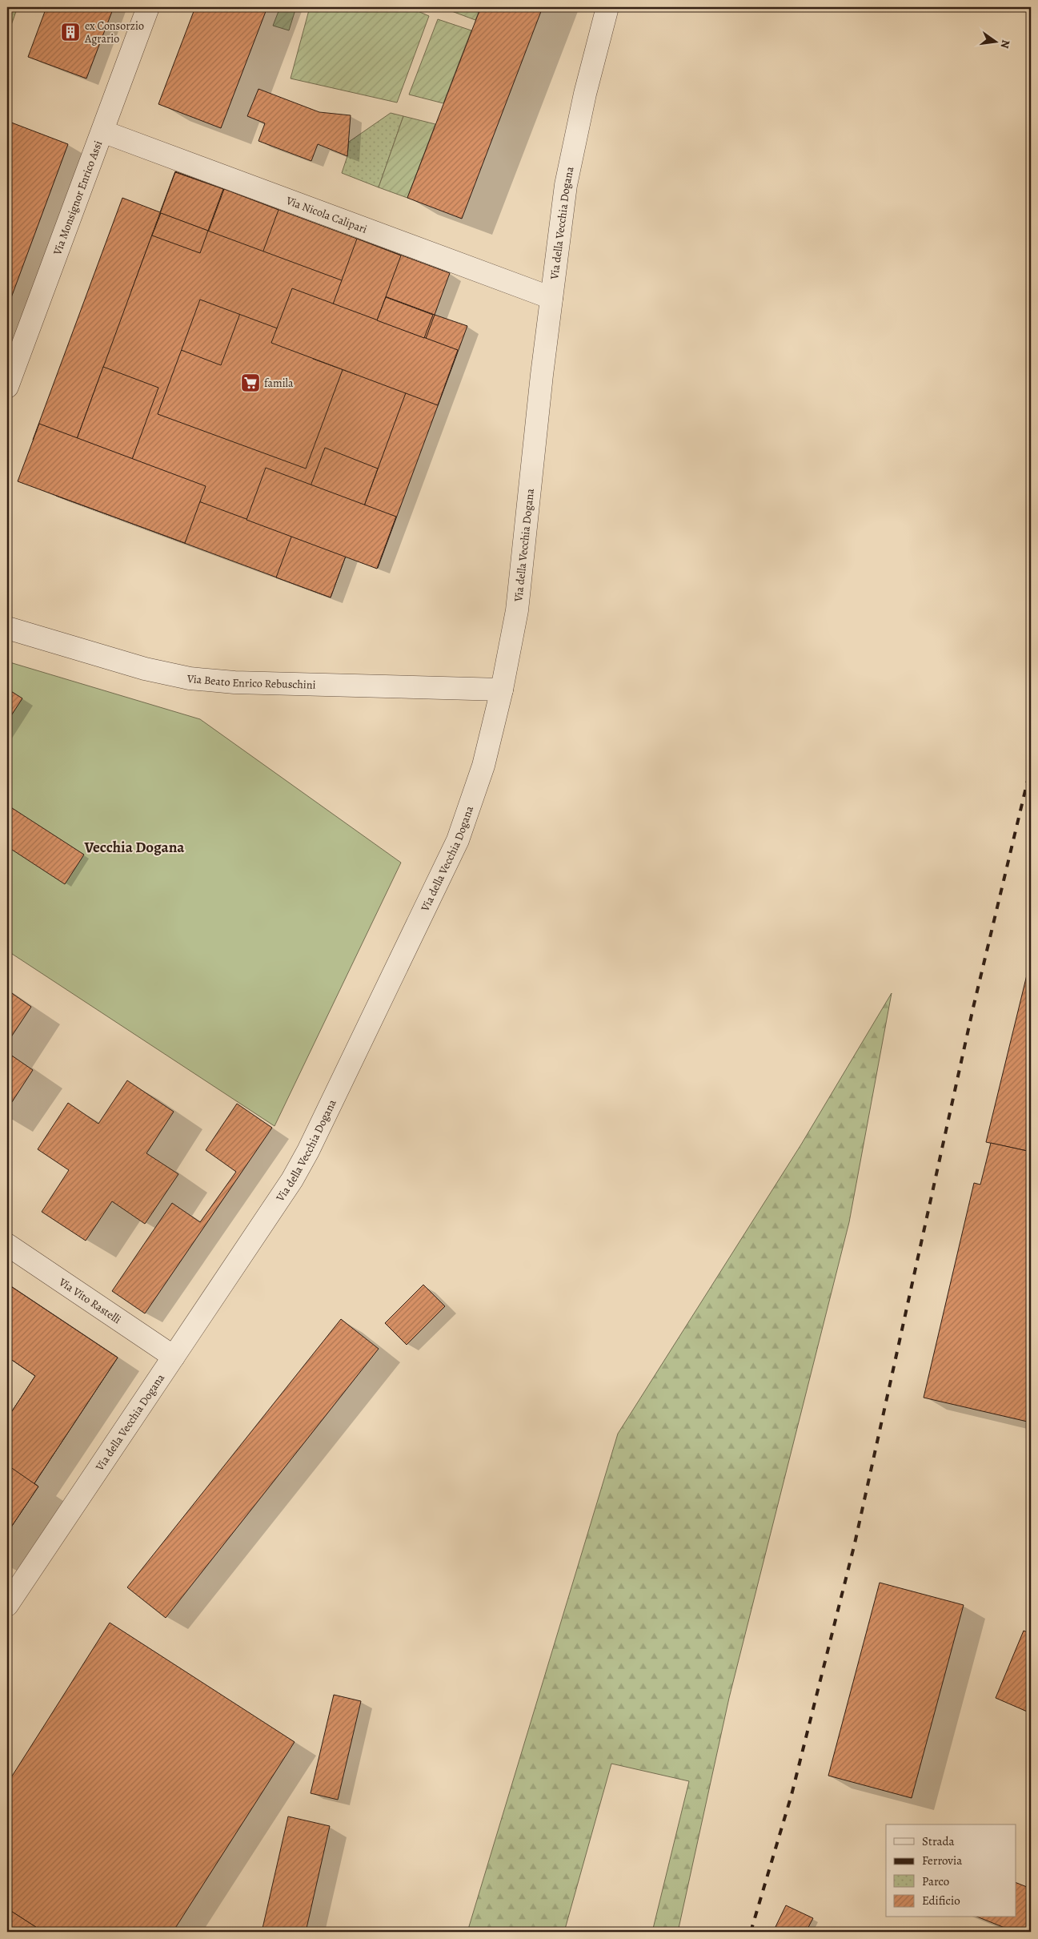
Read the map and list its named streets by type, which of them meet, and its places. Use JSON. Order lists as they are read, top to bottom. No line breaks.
{"streets":{"street":["Via Monsignor Enrico Assi","Via Nicola Calipari","Via della Vecchia Dogana","Via Beato Enrico Rebuschini","Via Vito Rastelli"]},"crossings":[["Via Monsignor Enrico Assi","Via Nicola Calipari"],["Via Nicola Calipari","Via della Vecchia Dogana"],["Via della Vecchia Dogana","Via Beato Enrico Rebuschini"],["Via della Vecchia Dogana","Via Vito Rastelli"]],"districts":["Vecchia Dogana"],"places":{"building":["ex Consorzio Agrario"],"supermarket":["famila"]},"legend":["Strada","Ferrovia","Parco","Edificio"],"north":"right"}
